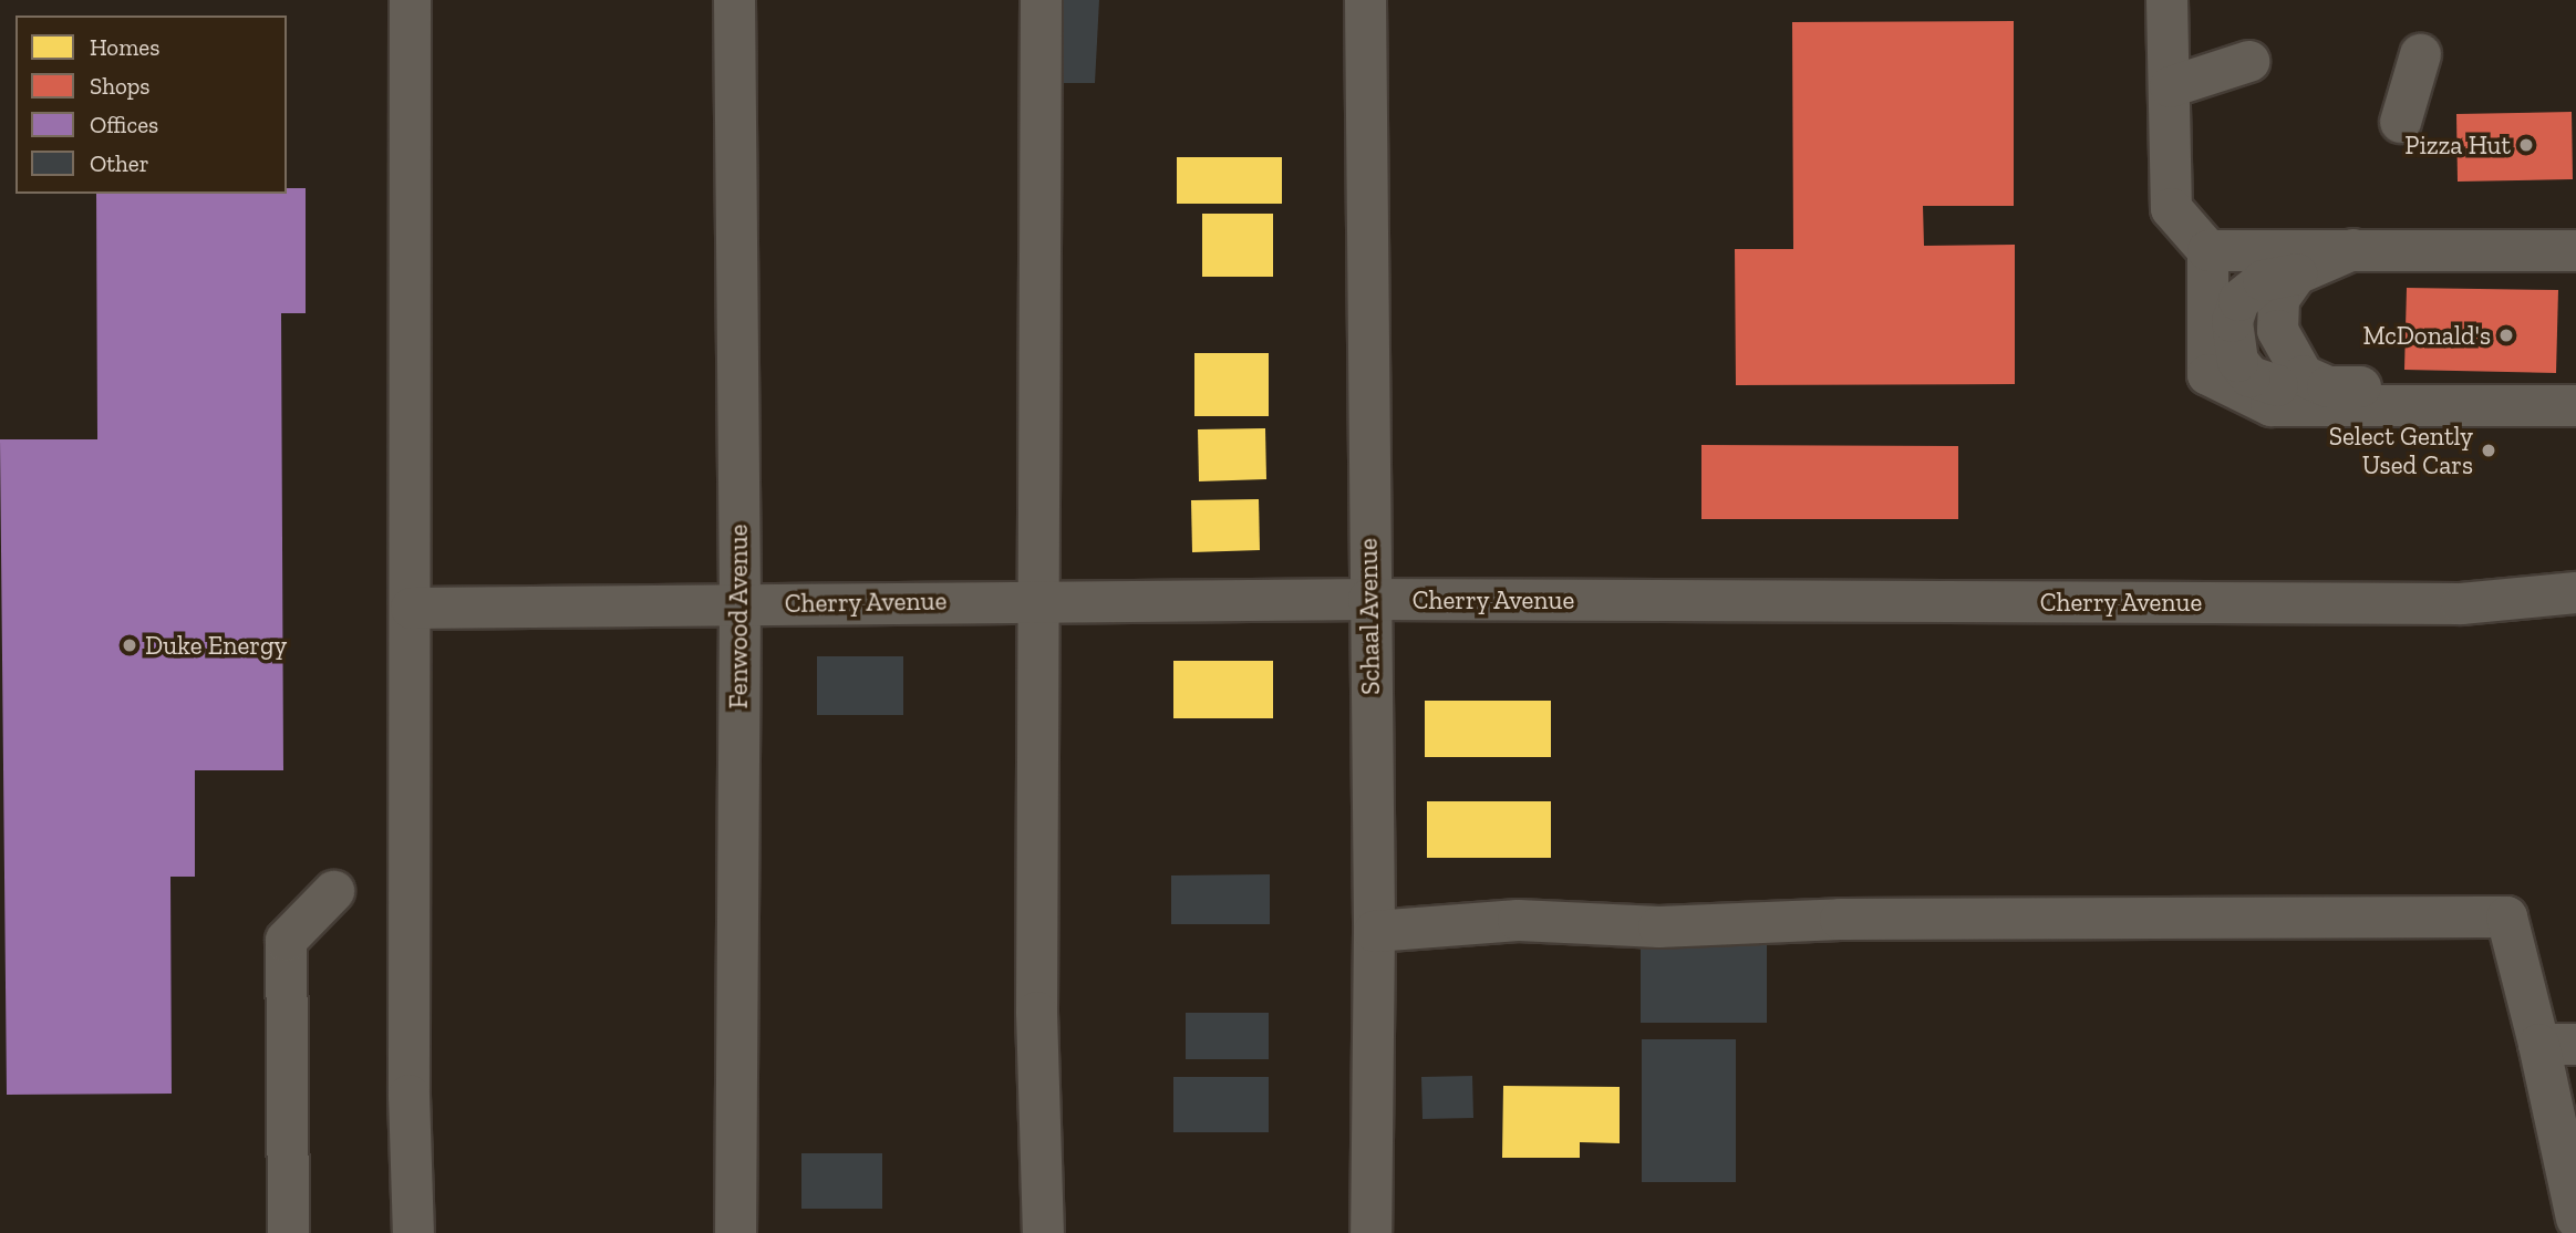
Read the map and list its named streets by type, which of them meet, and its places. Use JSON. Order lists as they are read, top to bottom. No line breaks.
{"streets":{"street":["Cherry Avenue","Fenwood Avenue","Schaal Avenue"]},"crossings":[["Cherry Avenue","Fenwood Avenue"],["Cherry Avenue","Schaal Avenue"]],"places":["Pizza Hut","McDonald's","Select Gently Used Cars","Duke Energy"],"legend":["Homes","Shops","Offices","Other"]}
